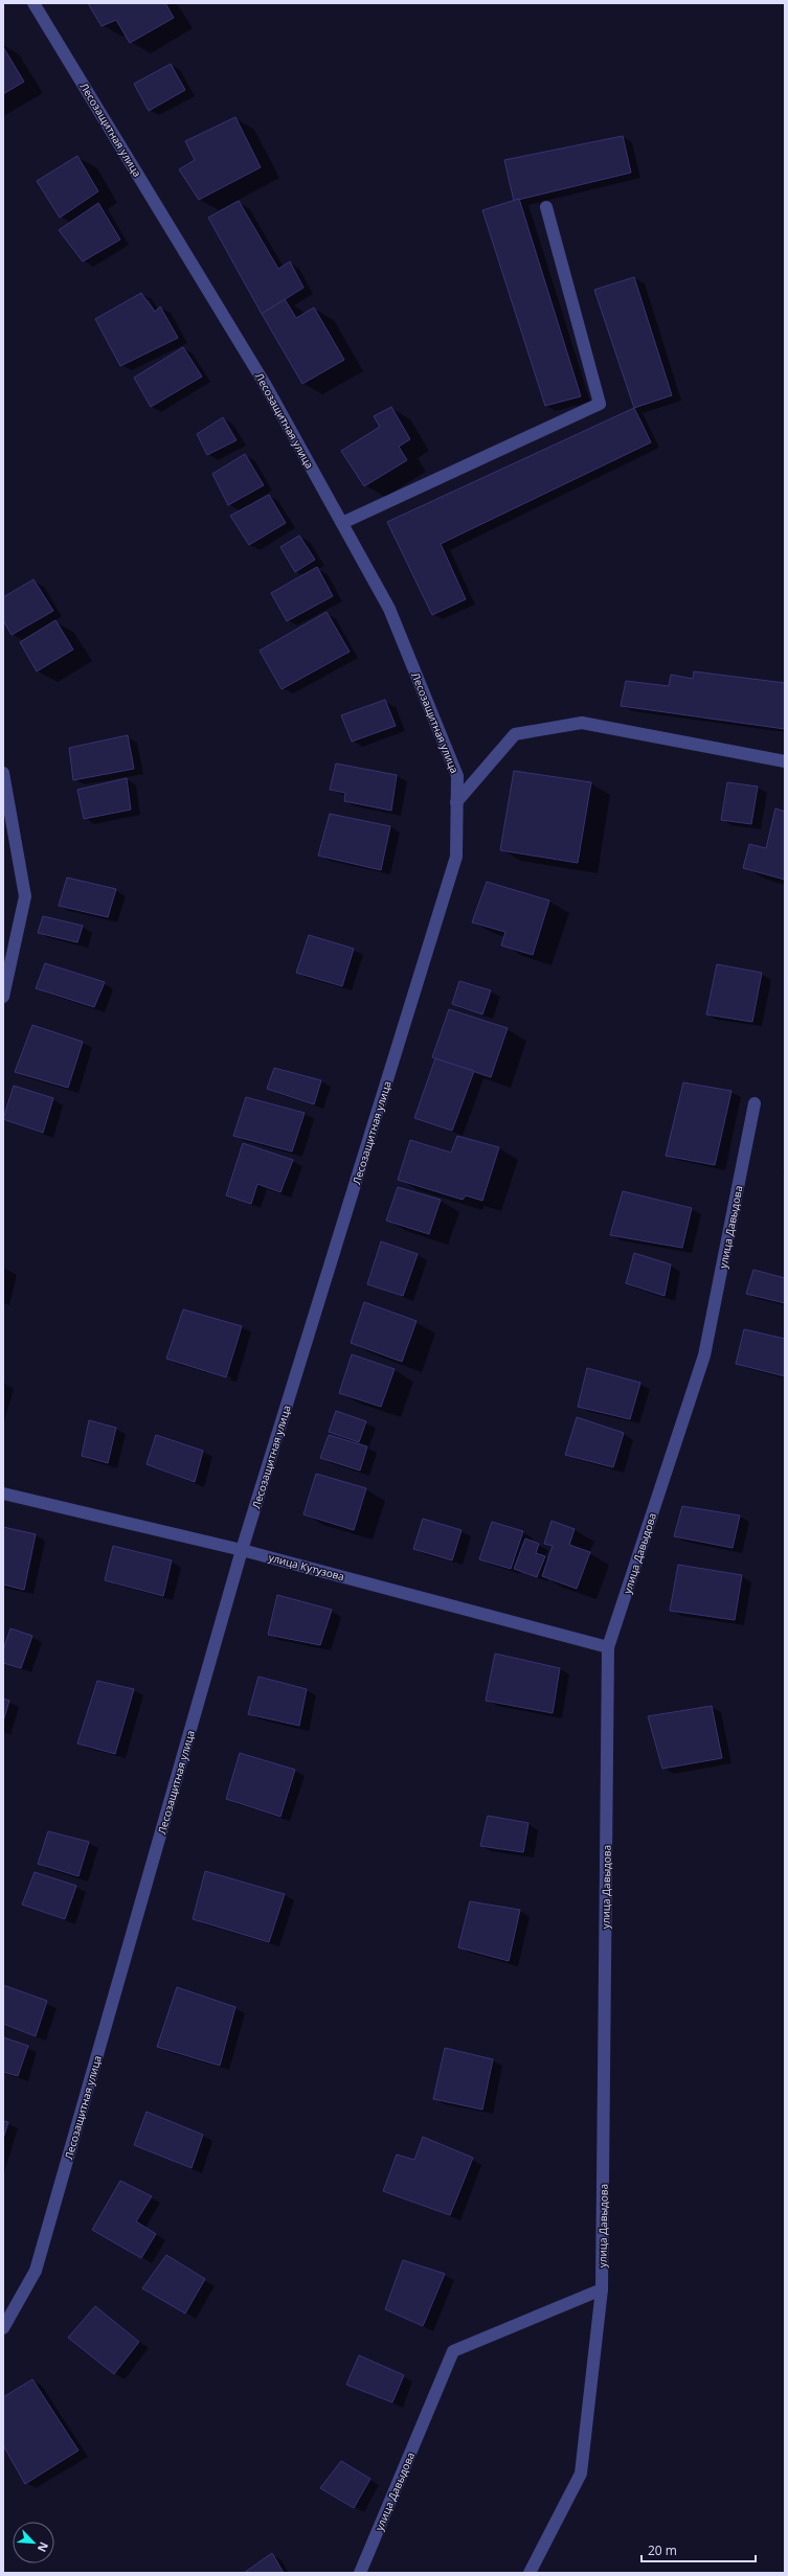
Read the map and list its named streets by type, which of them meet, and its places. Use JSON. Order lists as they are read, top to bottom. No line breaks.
{"streets":{"street":["Лесозащитная улица","улица Давыдова","улица Кутузова"]},"crossings":[["Лесозащитная улица","улица Кутузова"],["улица Давыдова","улица Кутузова"]],"scale_bar":"20 m","north":"bottom right"}
